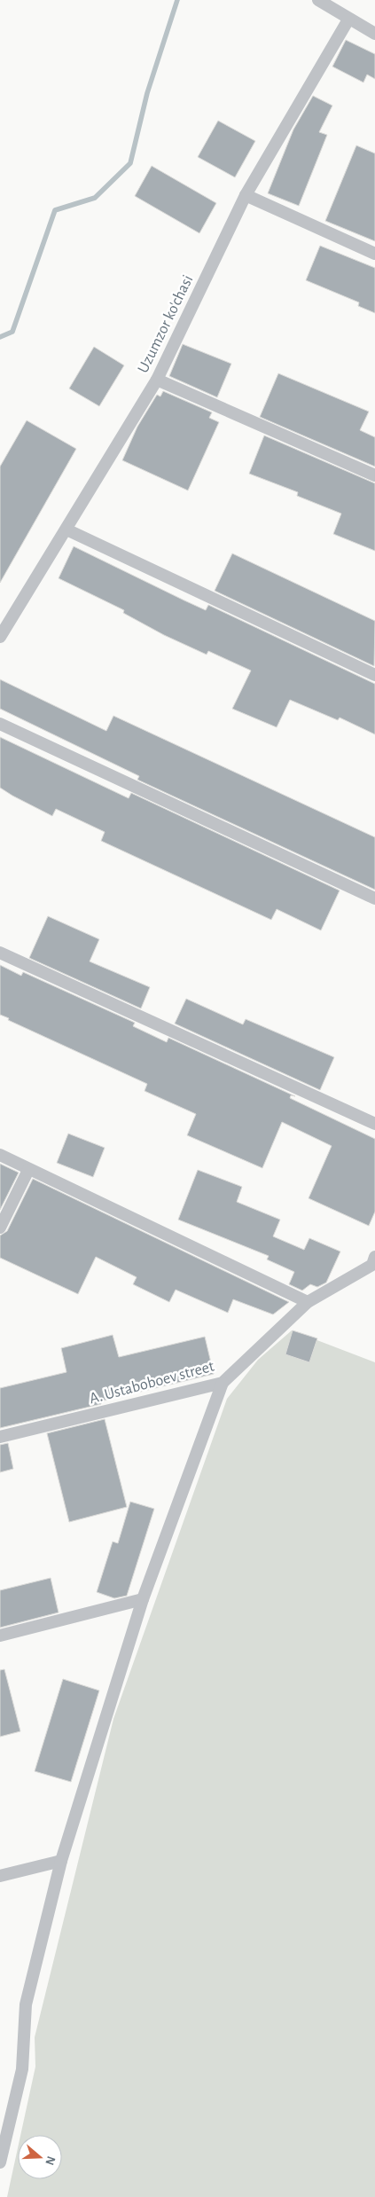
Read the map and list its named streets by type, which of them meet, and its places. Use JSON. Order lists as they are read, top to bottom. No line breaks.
{"streets":{"street":["Uzumzor ko'chasi","A. Ustaboboev street"]},"north":"right"}
